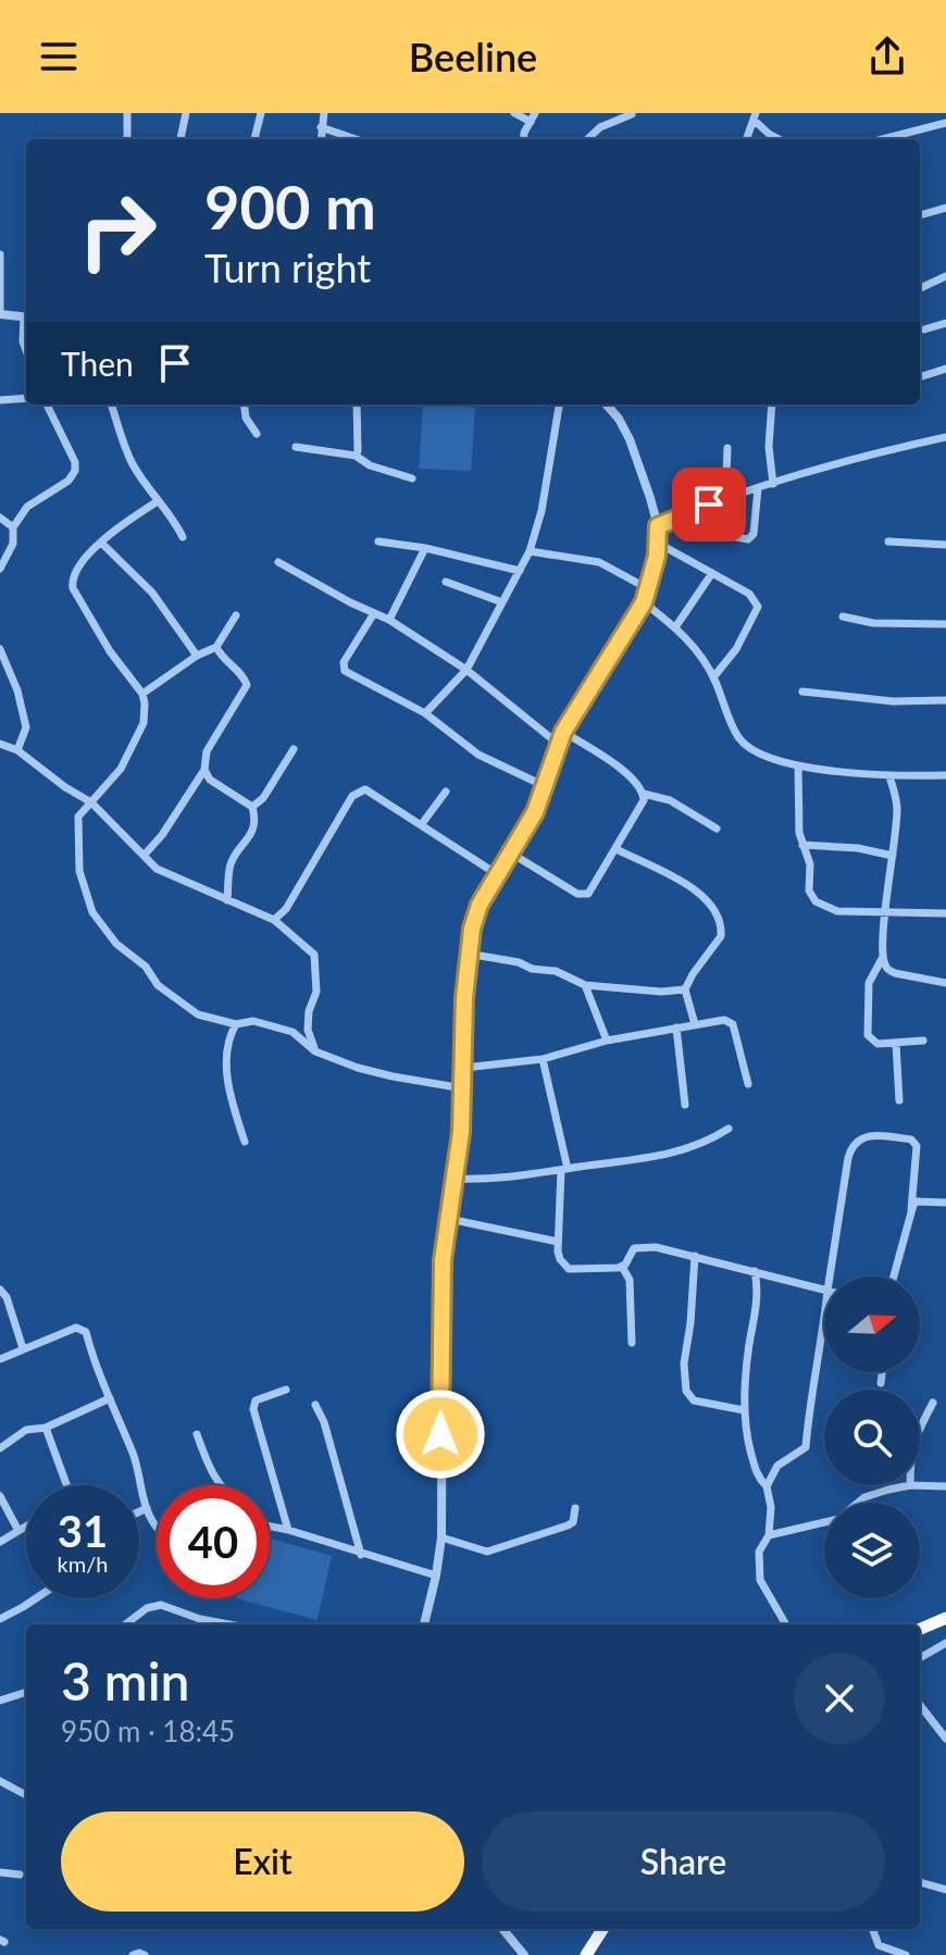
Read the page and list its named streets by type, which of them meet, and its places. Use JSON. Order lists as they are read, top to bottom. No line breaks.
{"north":"right","page":{"header":"Beeline","turn":["900 m","Turn right"],"then":"Then","speed":"31 km/h","limit":"40","heading":["3 min","950 m · 18:45"],"buttons":["Exit","Share"]}}
